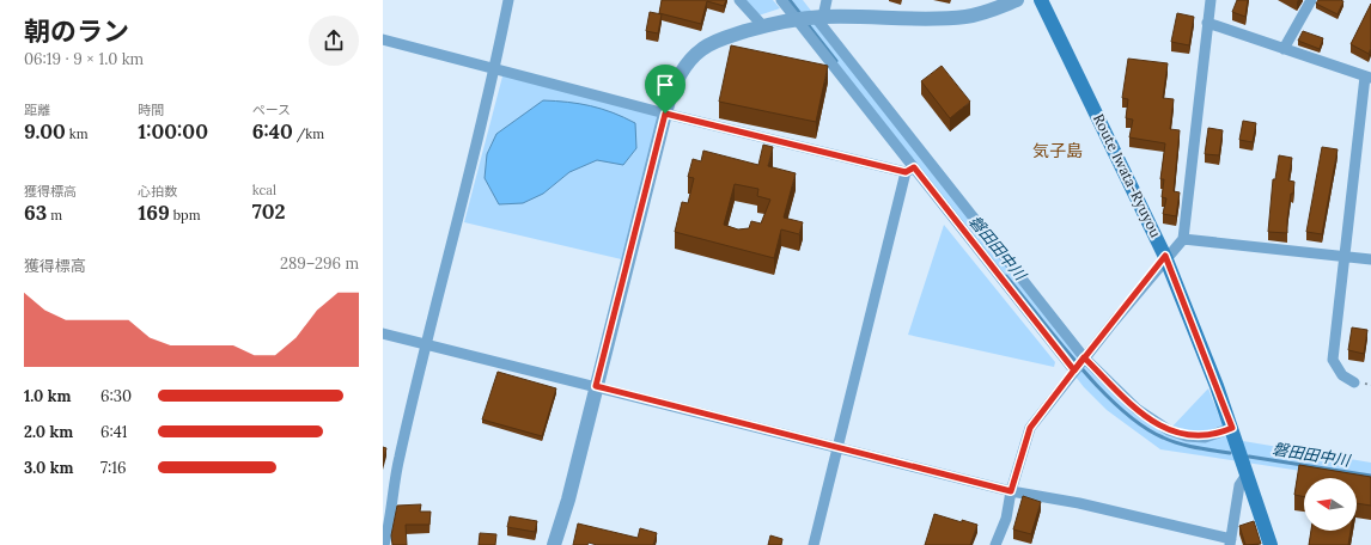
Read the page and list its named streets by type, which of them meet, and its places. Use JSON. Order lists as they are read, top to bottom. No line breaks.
{"streets":{"main road":["Route Iwata-Ryuyou"]},"districts":["気子島"],"water":["磐田田中川"],"north":"left","page":{"heading":["朝のラン","06:19 · 9 × 1.0 km"],"stats":[["距離","9.00 km"],["時間","1:00:00"],["ペース","6:40 /km"],["獲得標高","63 m"],["心拍数","169 bpm"],["kcal","702"]],"chart":["獲得標高","289–296 m"],"list":[{"name":"1.0 km","note":"6:30"},{"name":"2.0 km","note":"6:41"},{"name":"3.0 km","note":"7:16"}]}}
